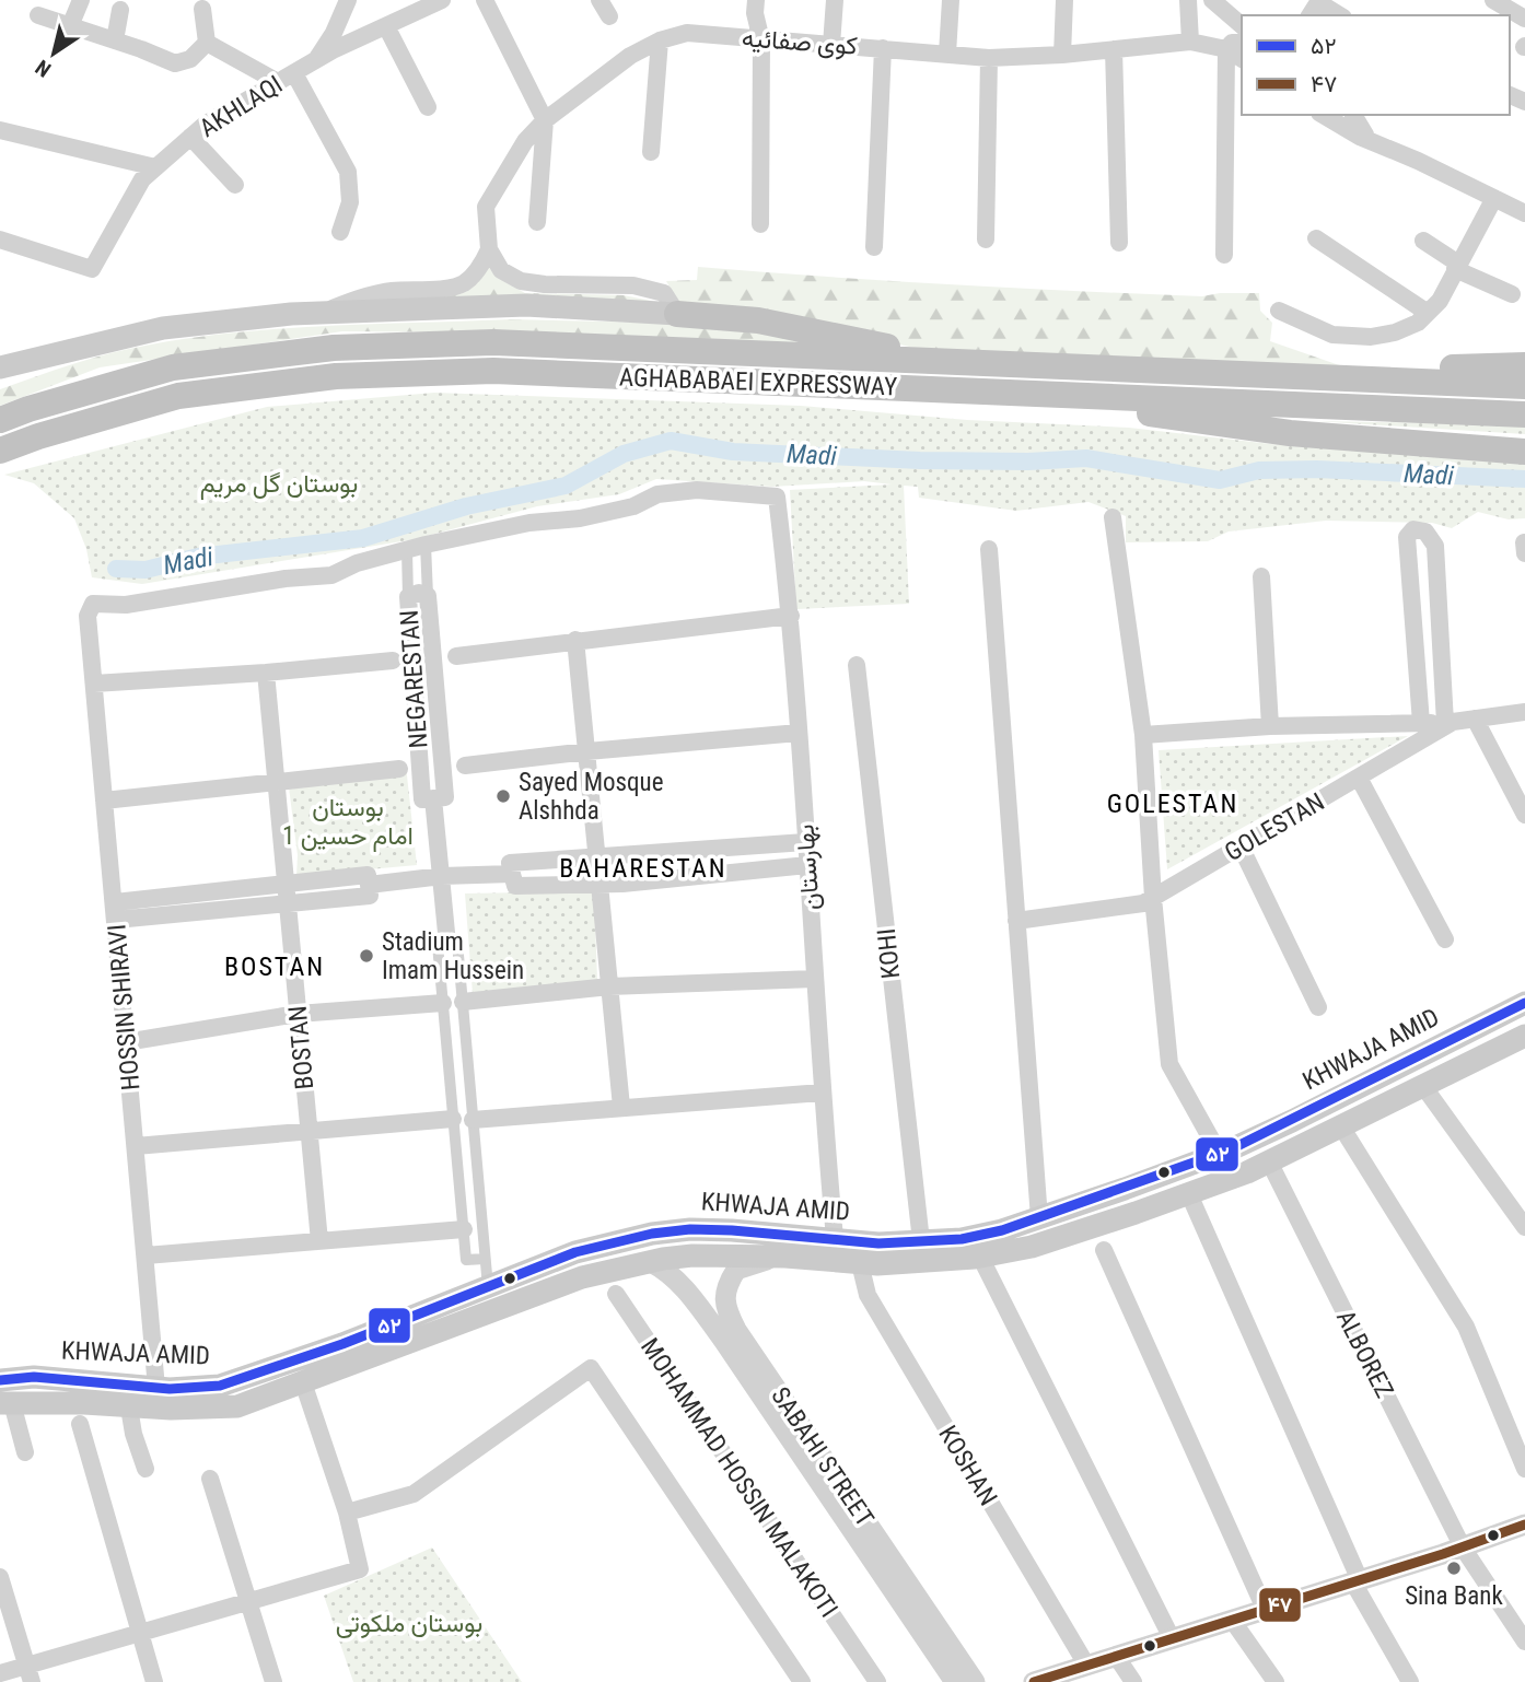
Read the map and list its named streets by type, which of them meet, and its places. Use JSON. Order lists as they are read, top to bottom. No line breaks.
{"streets":{"highway":["AGHABABAEI EXPRESSWAY"],"main road":["KHWAJA AMID"],"street":["کوی صفائیه","AKHLAQI","NEGARESTAN","GOLESTAN","بهارستان","KOHI","HOSSIN SHIRAVI","BOSTAN","ALBOREZ","SABAHI STREET","KOSHAN","MOHAMMAD HOSSIN MALAKOTI"]},"crossings":[["NEGARESTAN","KHWAJA AMID"],["بهارستان","KHWAJA AMID"],["KOHI","KHWAJA AMID"],["HOSSIN SHIRAVI","KHWAJA AMID"],["KHWAJA AMID","ALBOREZ"],["KHWAJA AMID","SABAHI STREET"],["KHWAJA AMID","KOSHAN"],["KHWAJA AMID","MOHAMMAD HOSSIN MALAKOTI"]],"districts":["GOLESTAN","BAHARESTAN","BOSTAN"],"water":["Madi"],"parks":["بوستان گل مریم","بوستان امام حسین 1","بوستان ملکوتی"],"places":["Sayed Mosque Alshhda","Stadium Imam Hussein","Sina Bank"],"lines":["transit line ۵۲","transit line ۴۷"],"legend":["۵۲","۴۷"],"north":"bottom left"}
